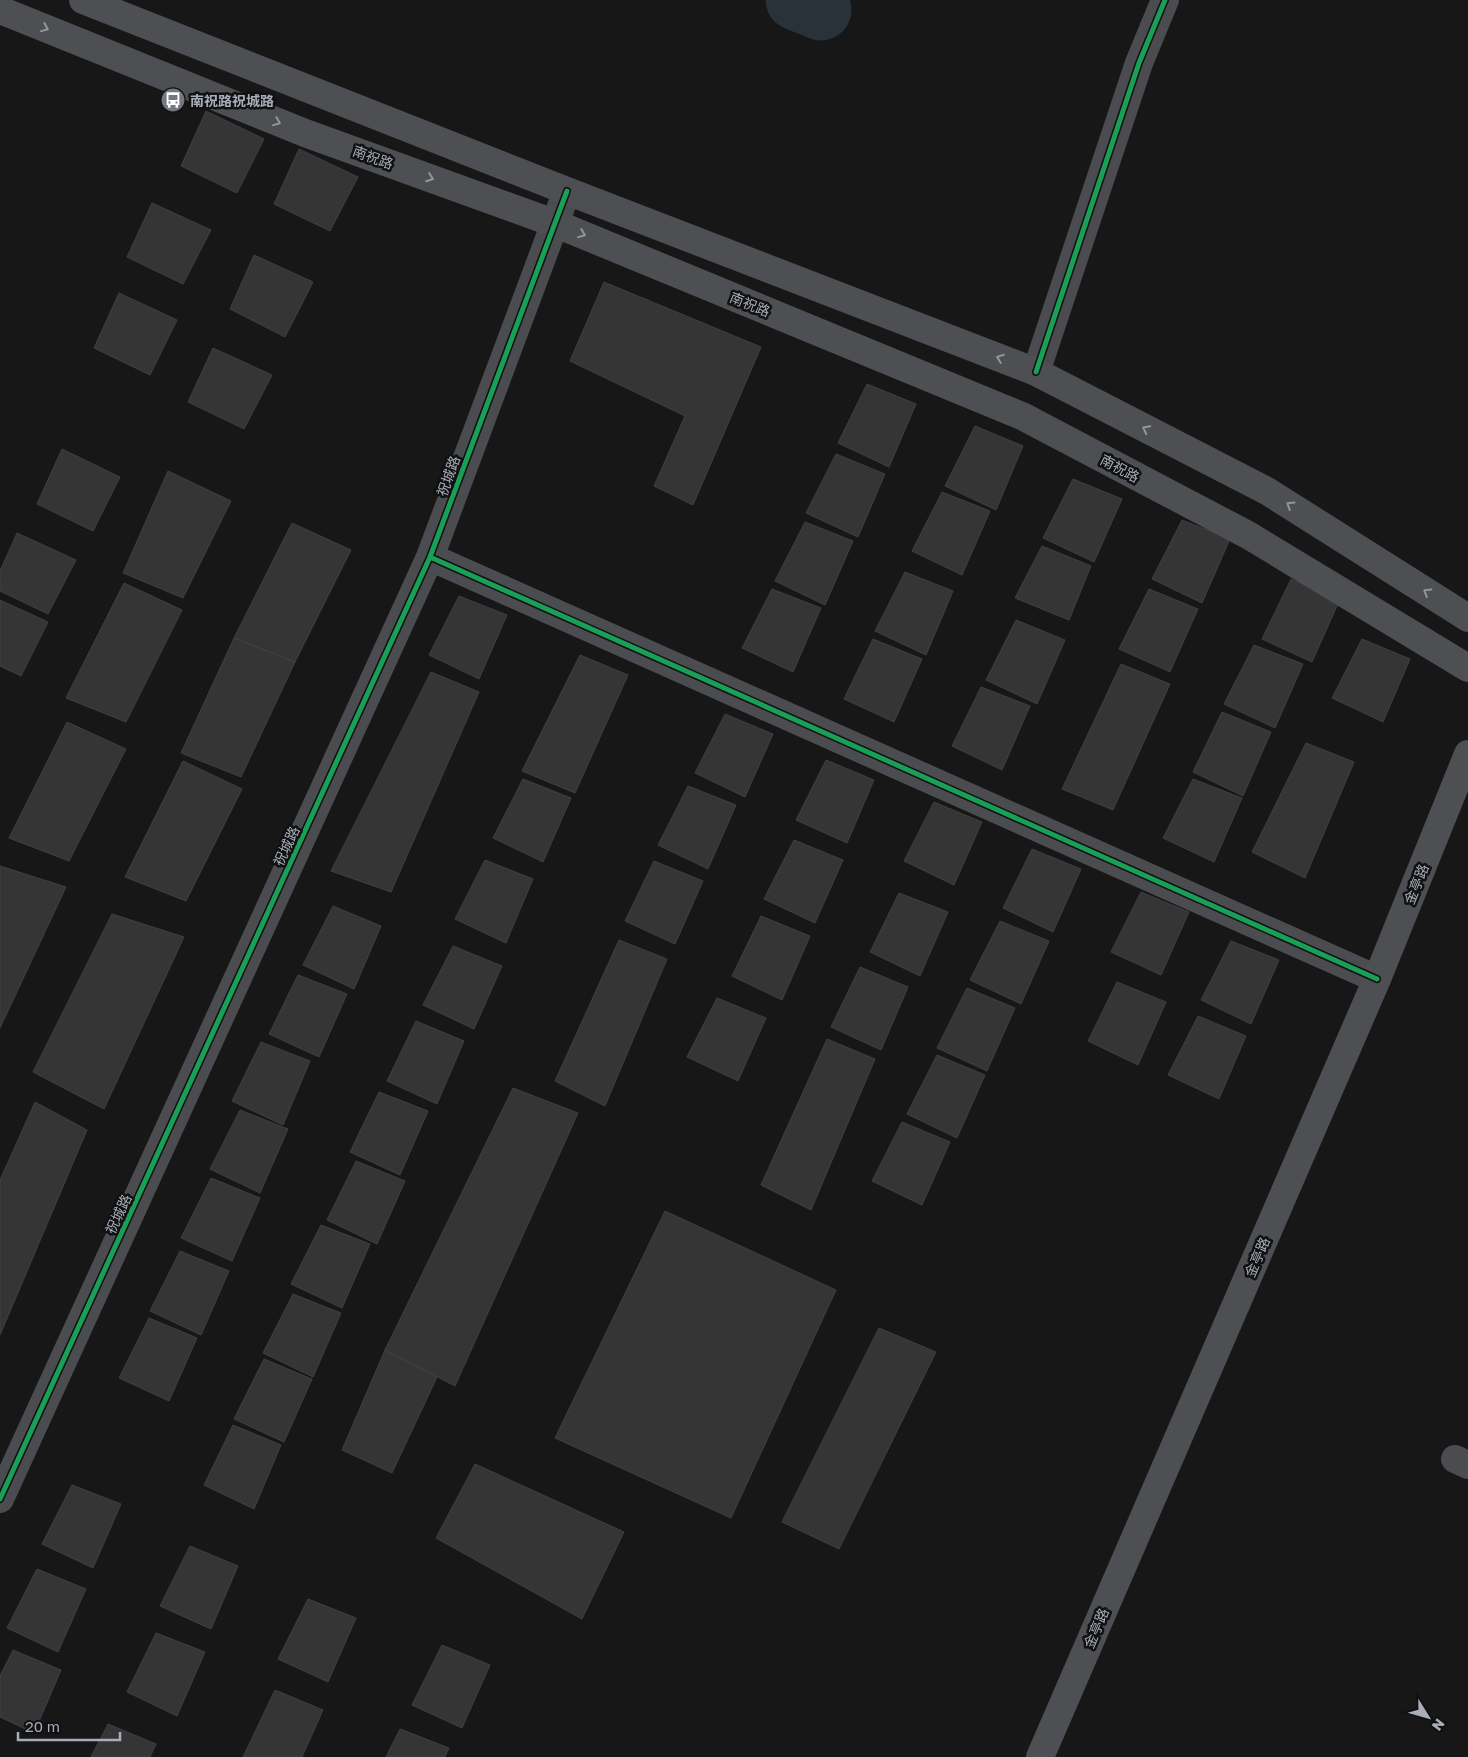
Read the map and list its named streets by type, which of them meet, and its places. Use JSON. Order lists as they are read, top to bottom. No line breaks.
{"streets":{"main road":["南祝路","金亭路"],"street":["祝城路"]},"crossings":[["南祝路","祝城路"]],"places":{"bus stop":["南祝路祝城路"]},"scale_bar":"20 m","north":"bottom right"}
